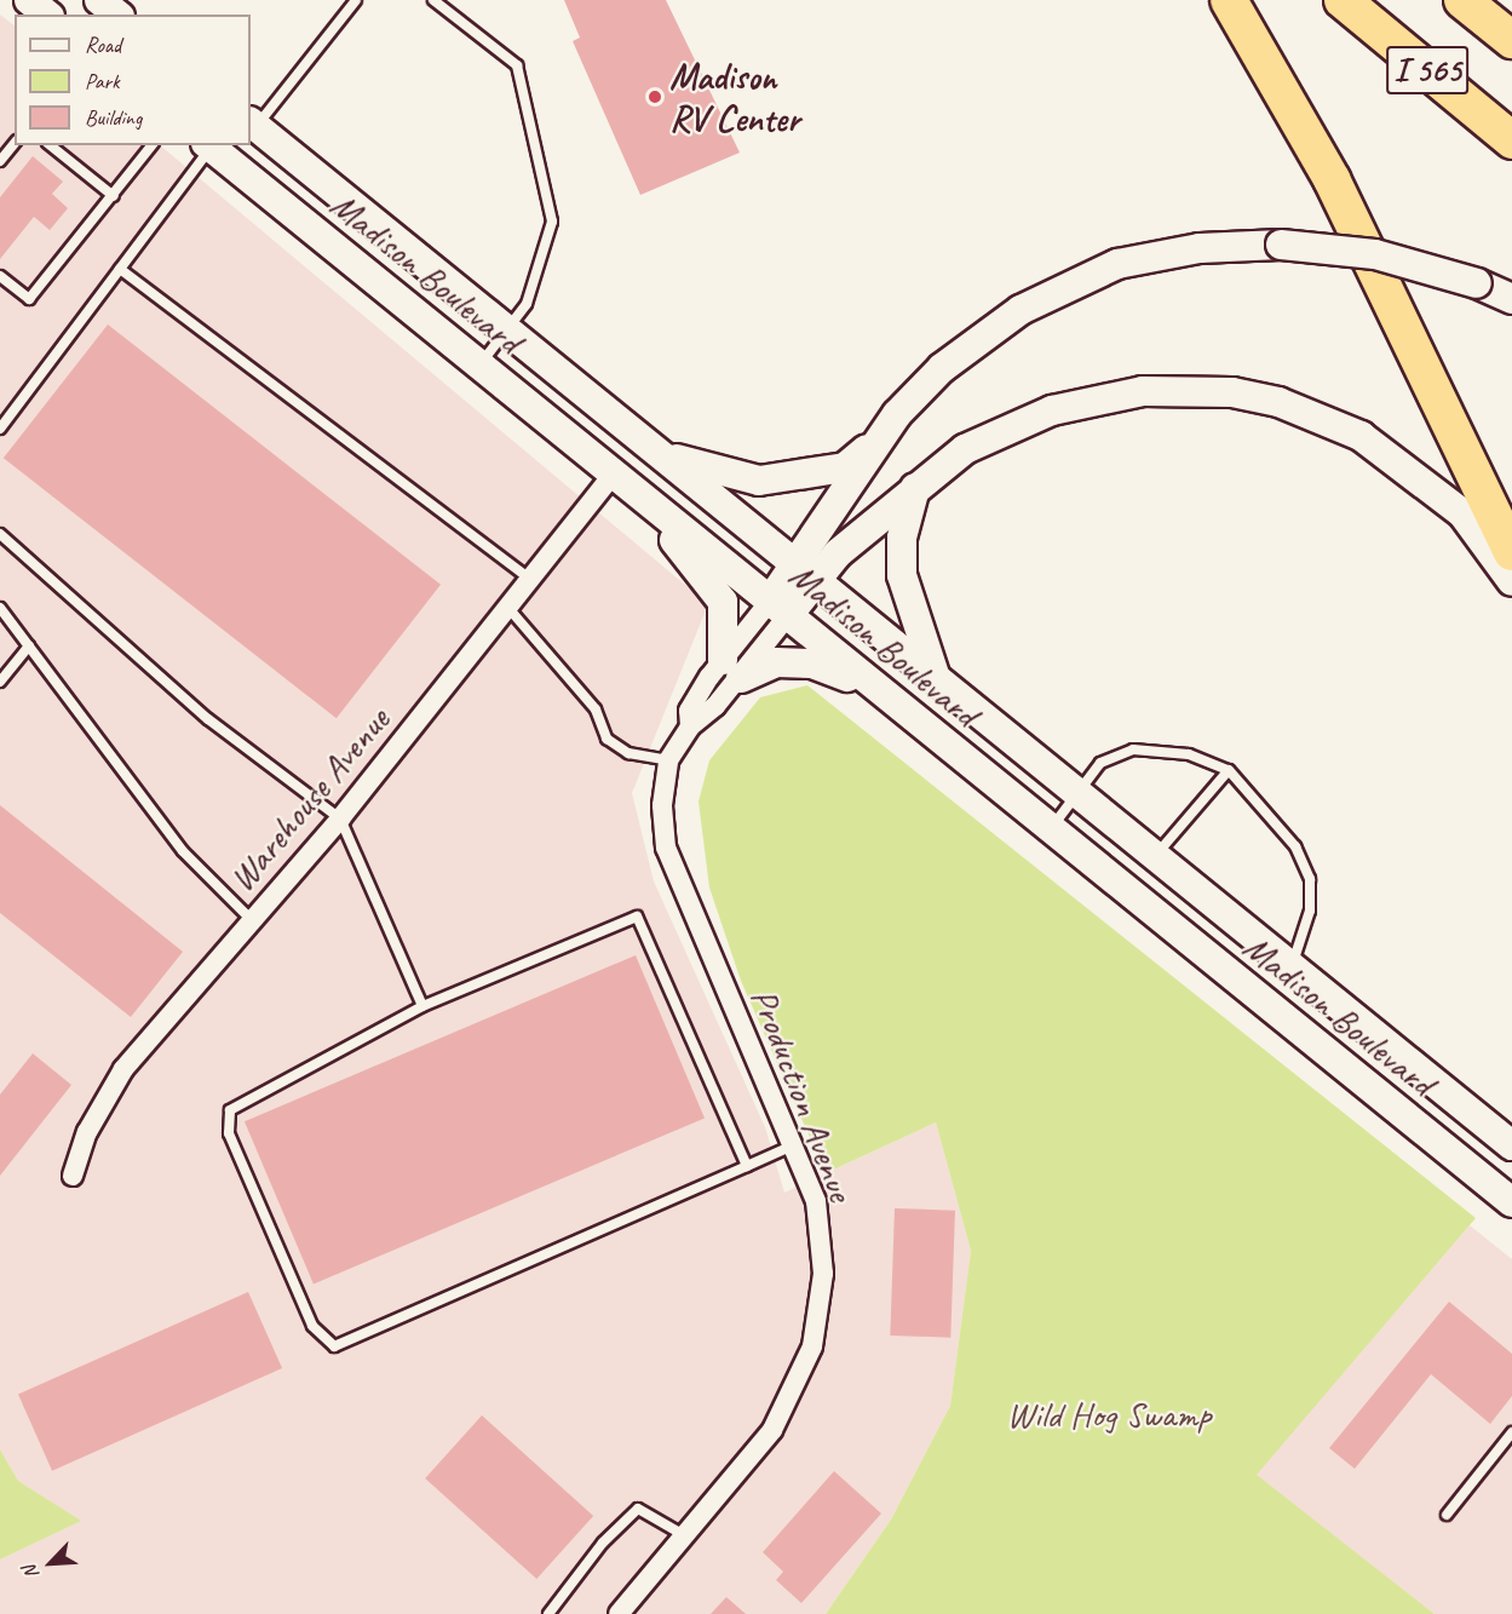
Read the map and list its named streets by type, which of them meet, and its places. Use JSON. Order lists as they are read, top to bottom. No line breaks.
{"streets":{"highway":["I 565"],"main road":["Madison Boulevard"],"street":["Warehouse Avenue","Production Avenue"]},"crossings":[["Madison Boulevard","Warehouse Avenue"],["Madison Boulevard","Production Avenue"]],"parks":["Wild Hog Swamp"],"places":["Madison RV Center"],"legend":["Road","Park","Building"],"north":"bottom left"}
